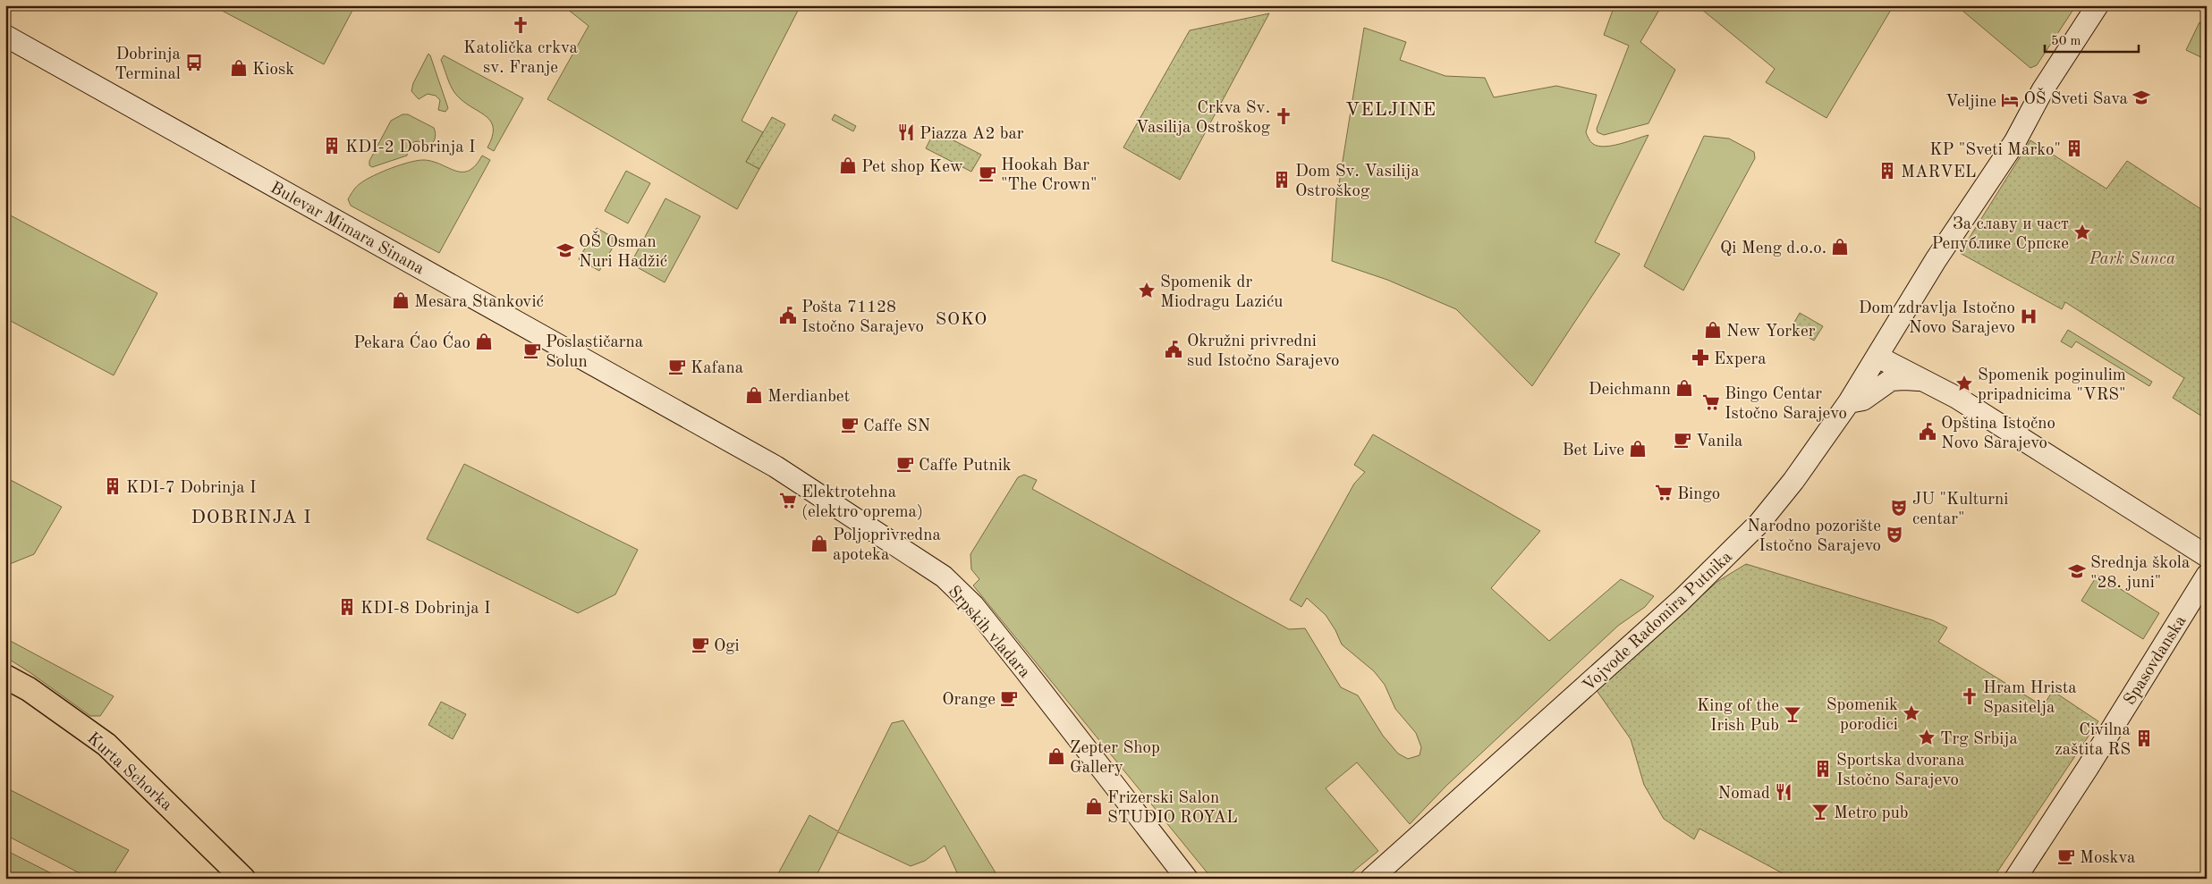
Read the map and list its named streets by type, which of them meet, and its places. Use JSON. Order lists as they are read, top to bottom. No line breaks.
{"streets":{"main road":["Kurta Schorka"],"street":["Bulevar Mimara Sinana","Vojvode Radomira Putnika","Srpskih vladara","Spasovdanska"]},"crossings":[["Bulevar Mimara Sinana","Srpskih vladara"]],"districts":["VELJINE","SOKO","DOBRINJA I"],"parks":["Park Sunca"],"places":{"church":["Katolička crkva sv. Franje","Crkva Sv. Vasilija Ostroškog","Hram Hrista Spasitelja"],"bus stop":["Dobrinja Terminal"],"shop":["Kiosk","Pet shop Kew","Qi Meng d.o.o.","Mesara Stanković","New Yorker","Pekara Ćao Ćao","Deichmann","Merdianbet","Bet Live","Poljoprivredna apoteka","Zepter Shop Gallery","Frizerski Salon STUDIO ROYAL"],"school or university":["OŠ Sveti Sava","OŠ Osman Nuri Hadžić","Srednja škola \"28. juni\""],"hotel":["Veljine"],"restaurant":["Piazza A2 bar","Nomad"],"building":["KDI-2 Dobrinja I","KP \"Sveti Marko\"","MARVEL","Dom Sv. Vasilija Ostroškog","KDI-7 Dobrinja I","KDI-8 Dobrinja I","Civilna zaštita RS","Sportska dvorana Istočno Sarajevo"],"cafe":["Hookah Bar \"The Crown\"","Poslastičarna Solun","Kafana","Caffe SN","Vanila","Caffe Putnik","Ogi","Orange","Moskva"],"place":["За славу и част Републике Српске","Spomenik dr Miodragu Laziću","Spomenik poginulim pripadnicima \"VRS\"","Spomenik porodici","Trg Srbija"],"public building":["Pošta 71128 Istočno Sarajevo","Okružni privredni sud Istočno Sarajevo","Opština Istočno Novo Sarajevo"],"hospital":["Dom zdravlja Istočno Novo Sarajevo"],"pharmacy":["Expera"],"supermarket":["Bingo Centar Istočno Sarajevo","Bingo","Elektrotehna (elektro oprema)"],"theatre":["JU \"Kulturni centar\"","Narodno pozorište Istočno Sarajevo"],"bar":["King of the Irish Pub","Metro pub"]},"scale_bar":"50 m"}
